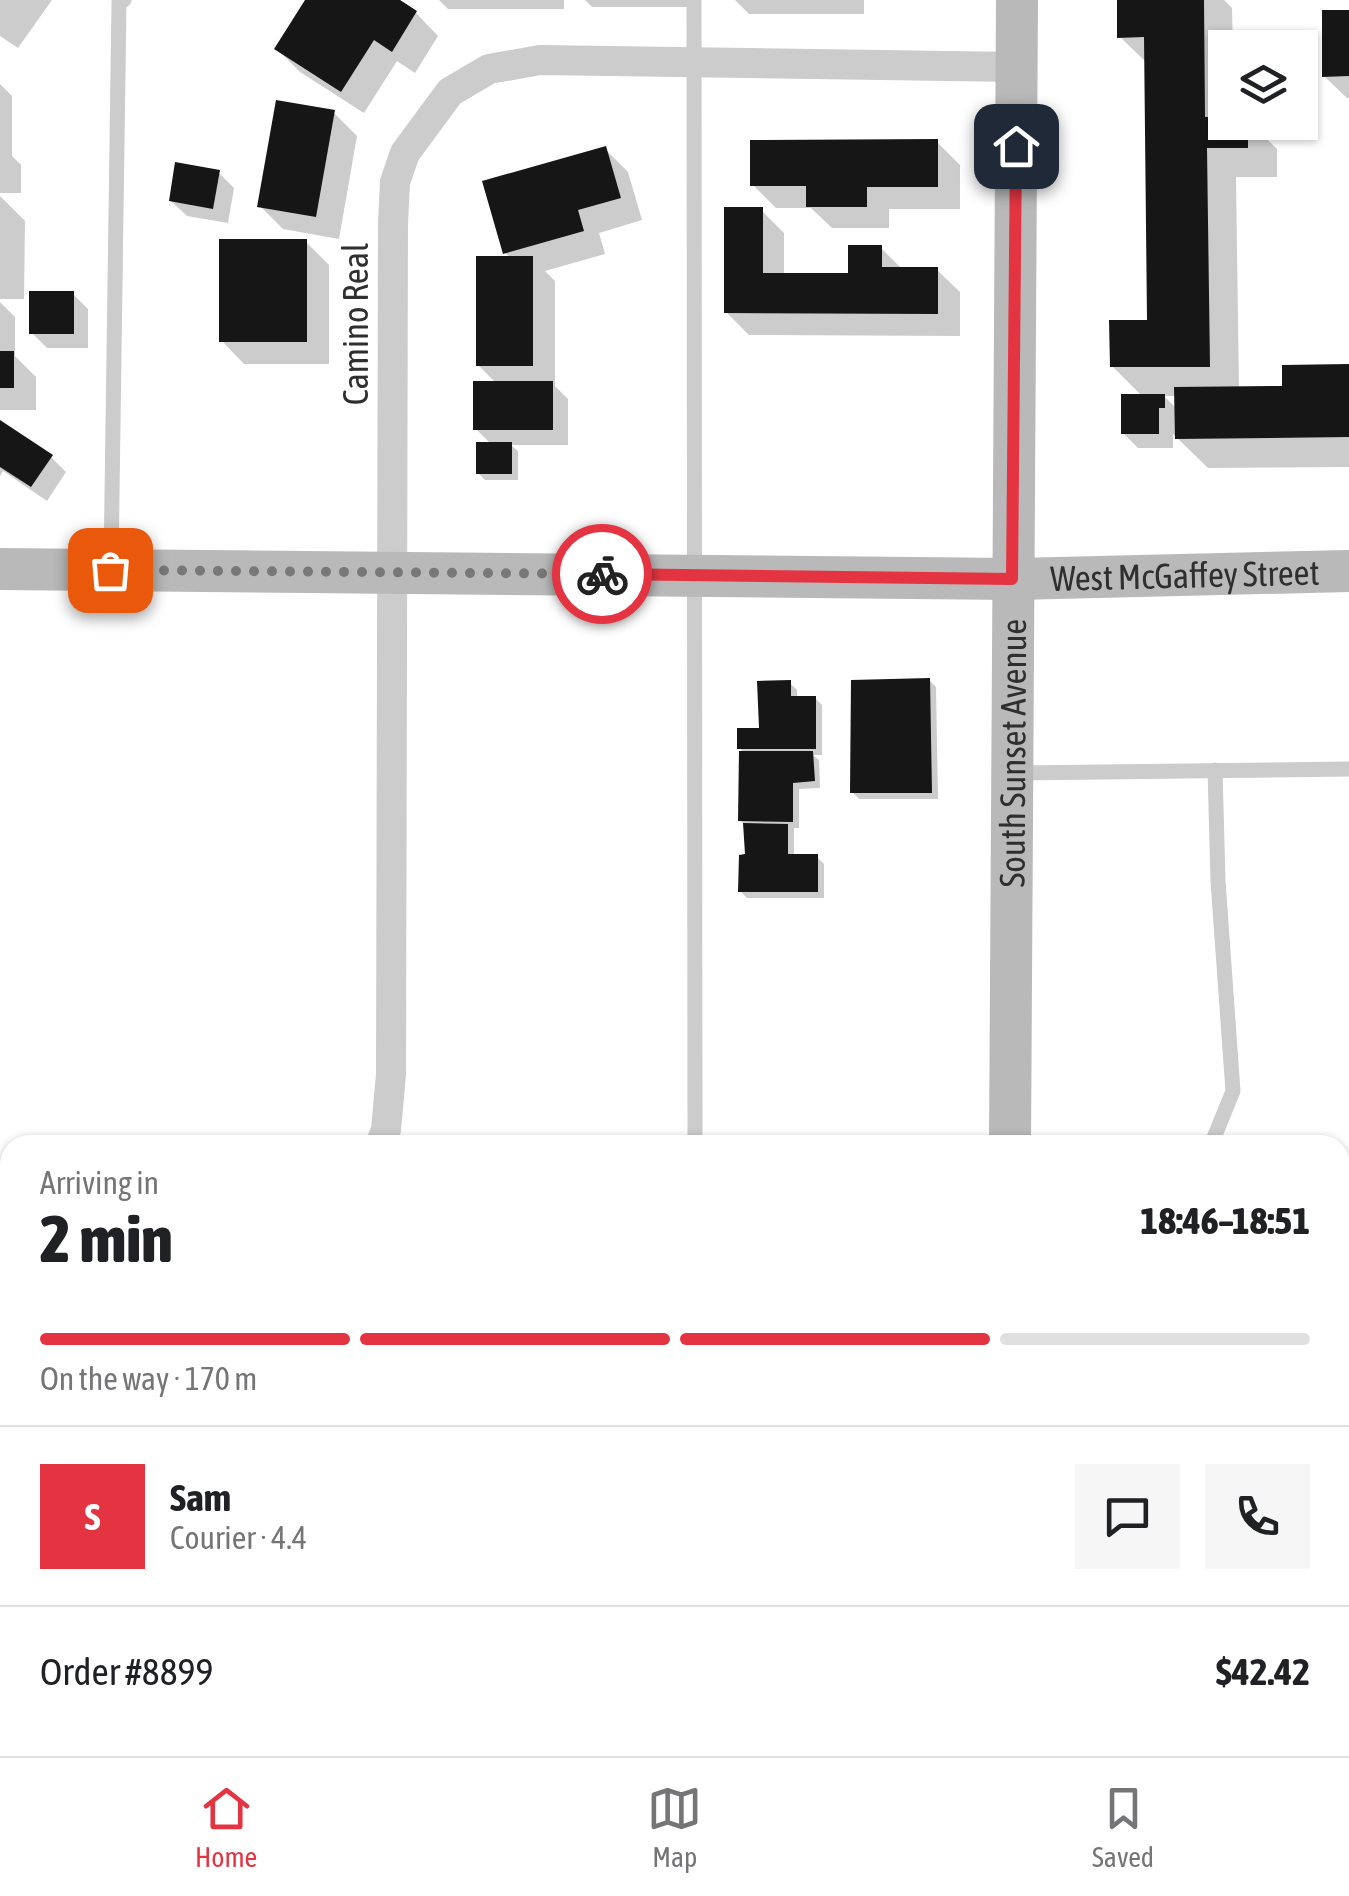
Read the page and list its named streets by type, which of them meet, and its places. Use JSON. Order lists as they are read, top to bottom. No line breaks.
{"streets":{"main road":["West McGaffey Street","South Sunset Avenue"],"street":["Camino Real"]},"crossings":[["Camino Real","West McGaffey Street"],["Camino Real","South Sunset Avenue"],["West McGaffey Street","South Sunset Avenue"]],"page":{"heading":["2 min","Arriving in","18:46–18:51"],"panel":["Sam","Courier · 4.4","Order #8899","$42.42"],"bar":"On the way · 170 m","round":"S","tabs":["Home","Map","Saved"]}}
